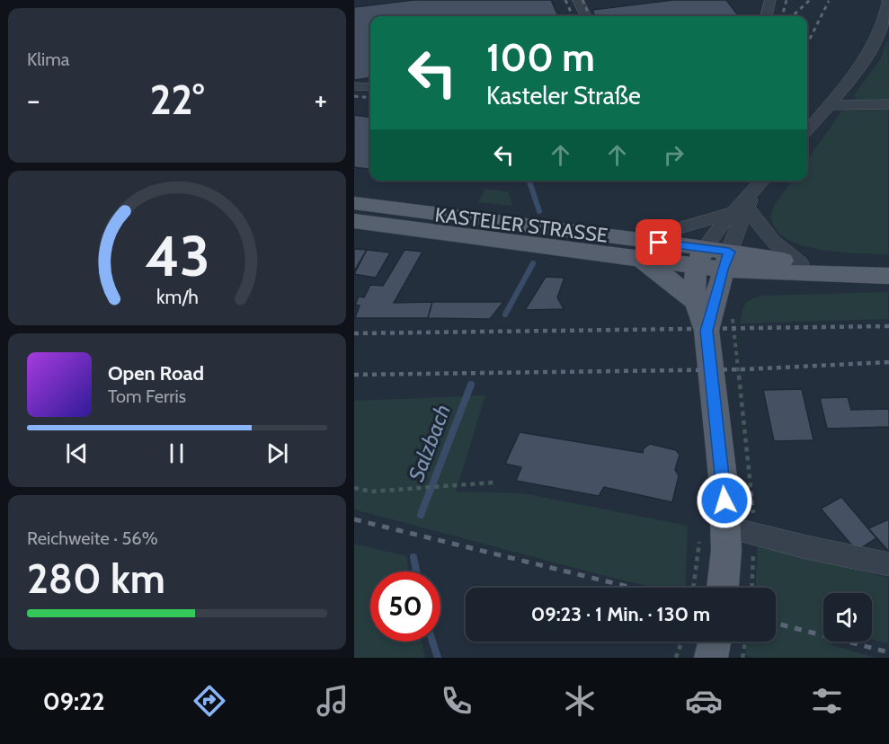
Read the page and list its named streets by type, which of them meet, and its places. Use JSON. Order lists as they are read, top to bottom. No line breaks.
{"streets":{"main road":["KASTELER STRASSE"]},"water":["Salzbach"],"page":{"tile":["Klima",["Reichweite · 56%","280 km"]],"turn":["100 m","Kasteler Straße"],"heat":["−","22°","+"],"song":["Open Road","Tom Ferris"],"limit":"50","trip":"09:23 · 1 Min. · 130 m","tabs":"09:22","gauge":["43","km/h"]}}
